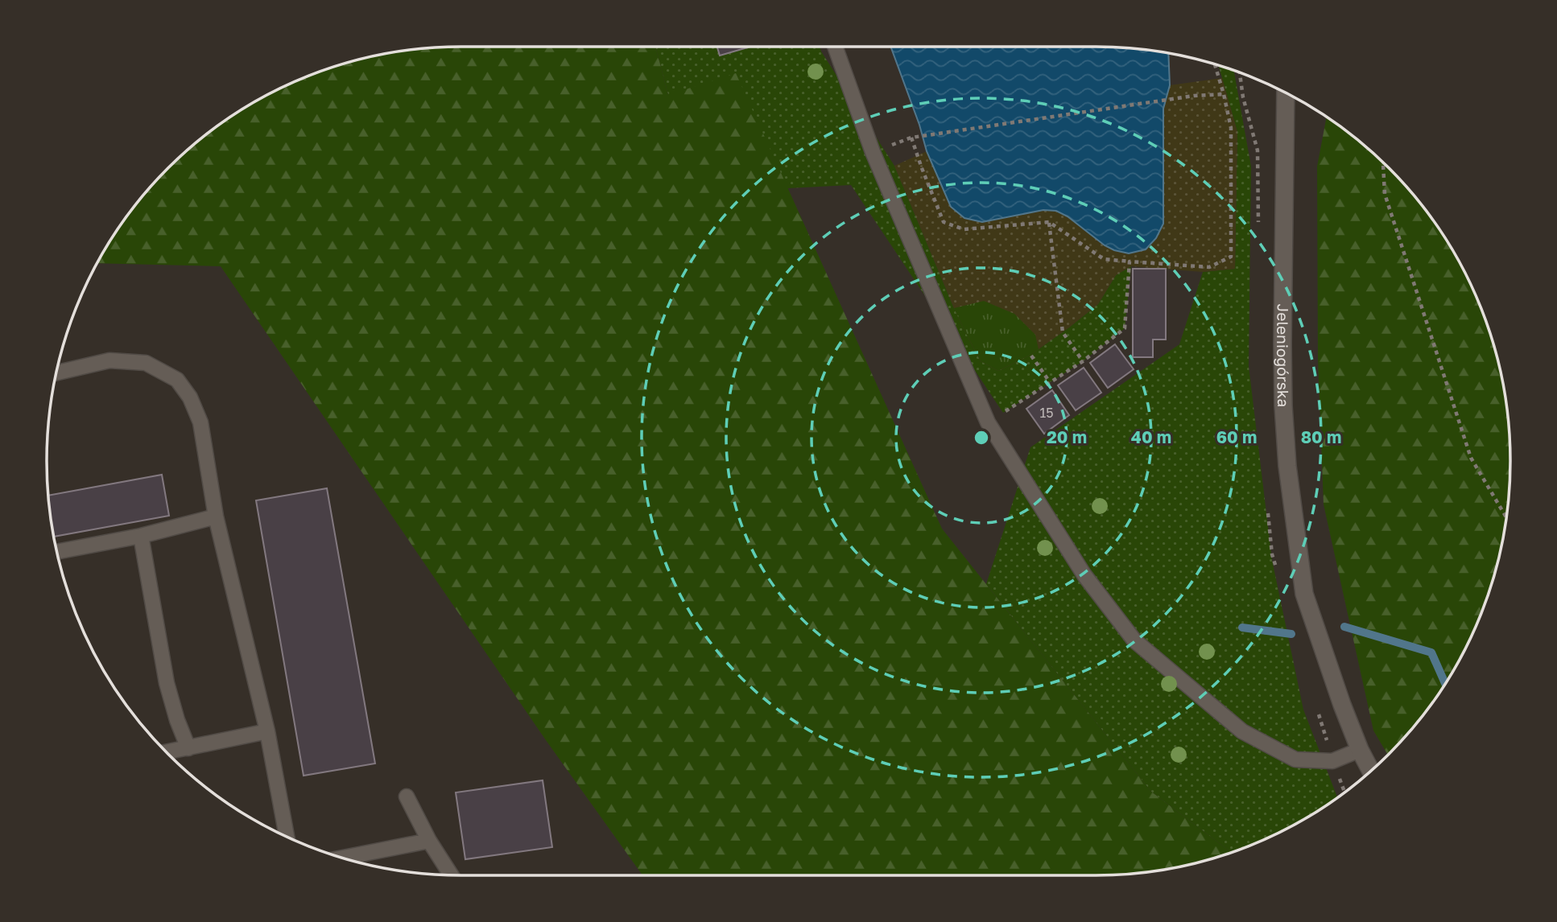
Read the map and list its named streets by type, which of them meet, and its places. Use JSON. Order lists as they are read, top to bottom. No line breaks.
{"streets":{"street":["Jeleniogórska"]},"house_numbers":["15"],"rings":["20 m","40 m","60 m","80 m"]}
